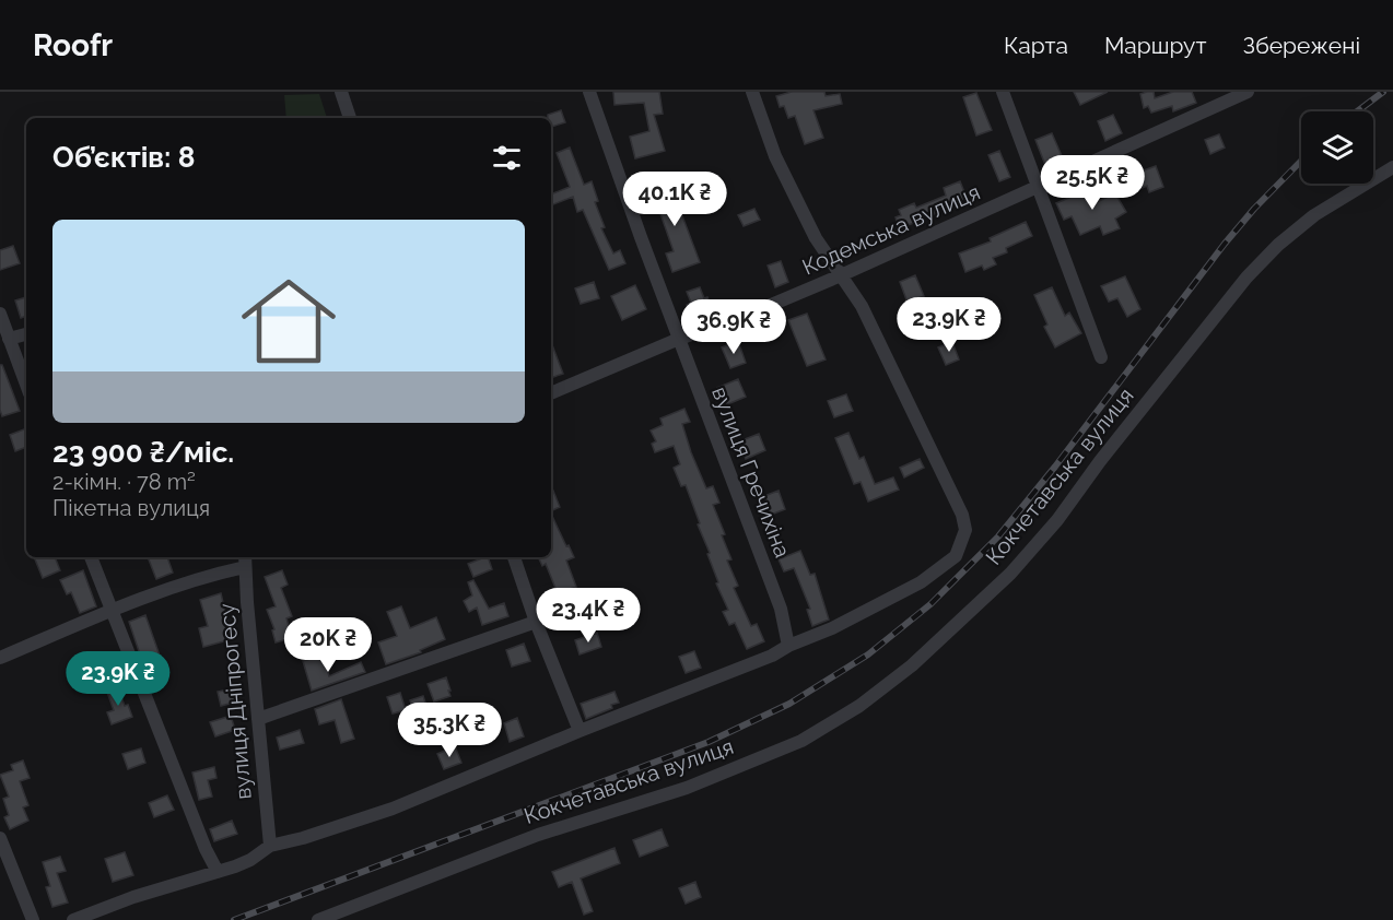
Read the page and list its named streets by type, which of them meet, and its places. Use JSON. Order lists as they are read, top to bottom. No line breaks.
{"streets":{"street":["Кодемська вулиця","вулиця Гречихіна","Кокчетавська вулиця","вулиця Дніпрогесу"]},"crossings":[["Кодемська вулиця","вулиця Гречихіна"]],"page":{"header":"Roofr","nav":["Карта","Маршрут","Збережені"],"heading":"Об’єктів: 8","price":["25.5K ₴","40.1K ₴","23.9K ₴","36.9K ₴","23.4K ₴","20K ₴","23.9K ₴","35.3K ₴"],"list":[{"name":"23 900 ₴/міс.","note":"2-кімн. · 78 m² · Пікетна вулиця"}]}}
